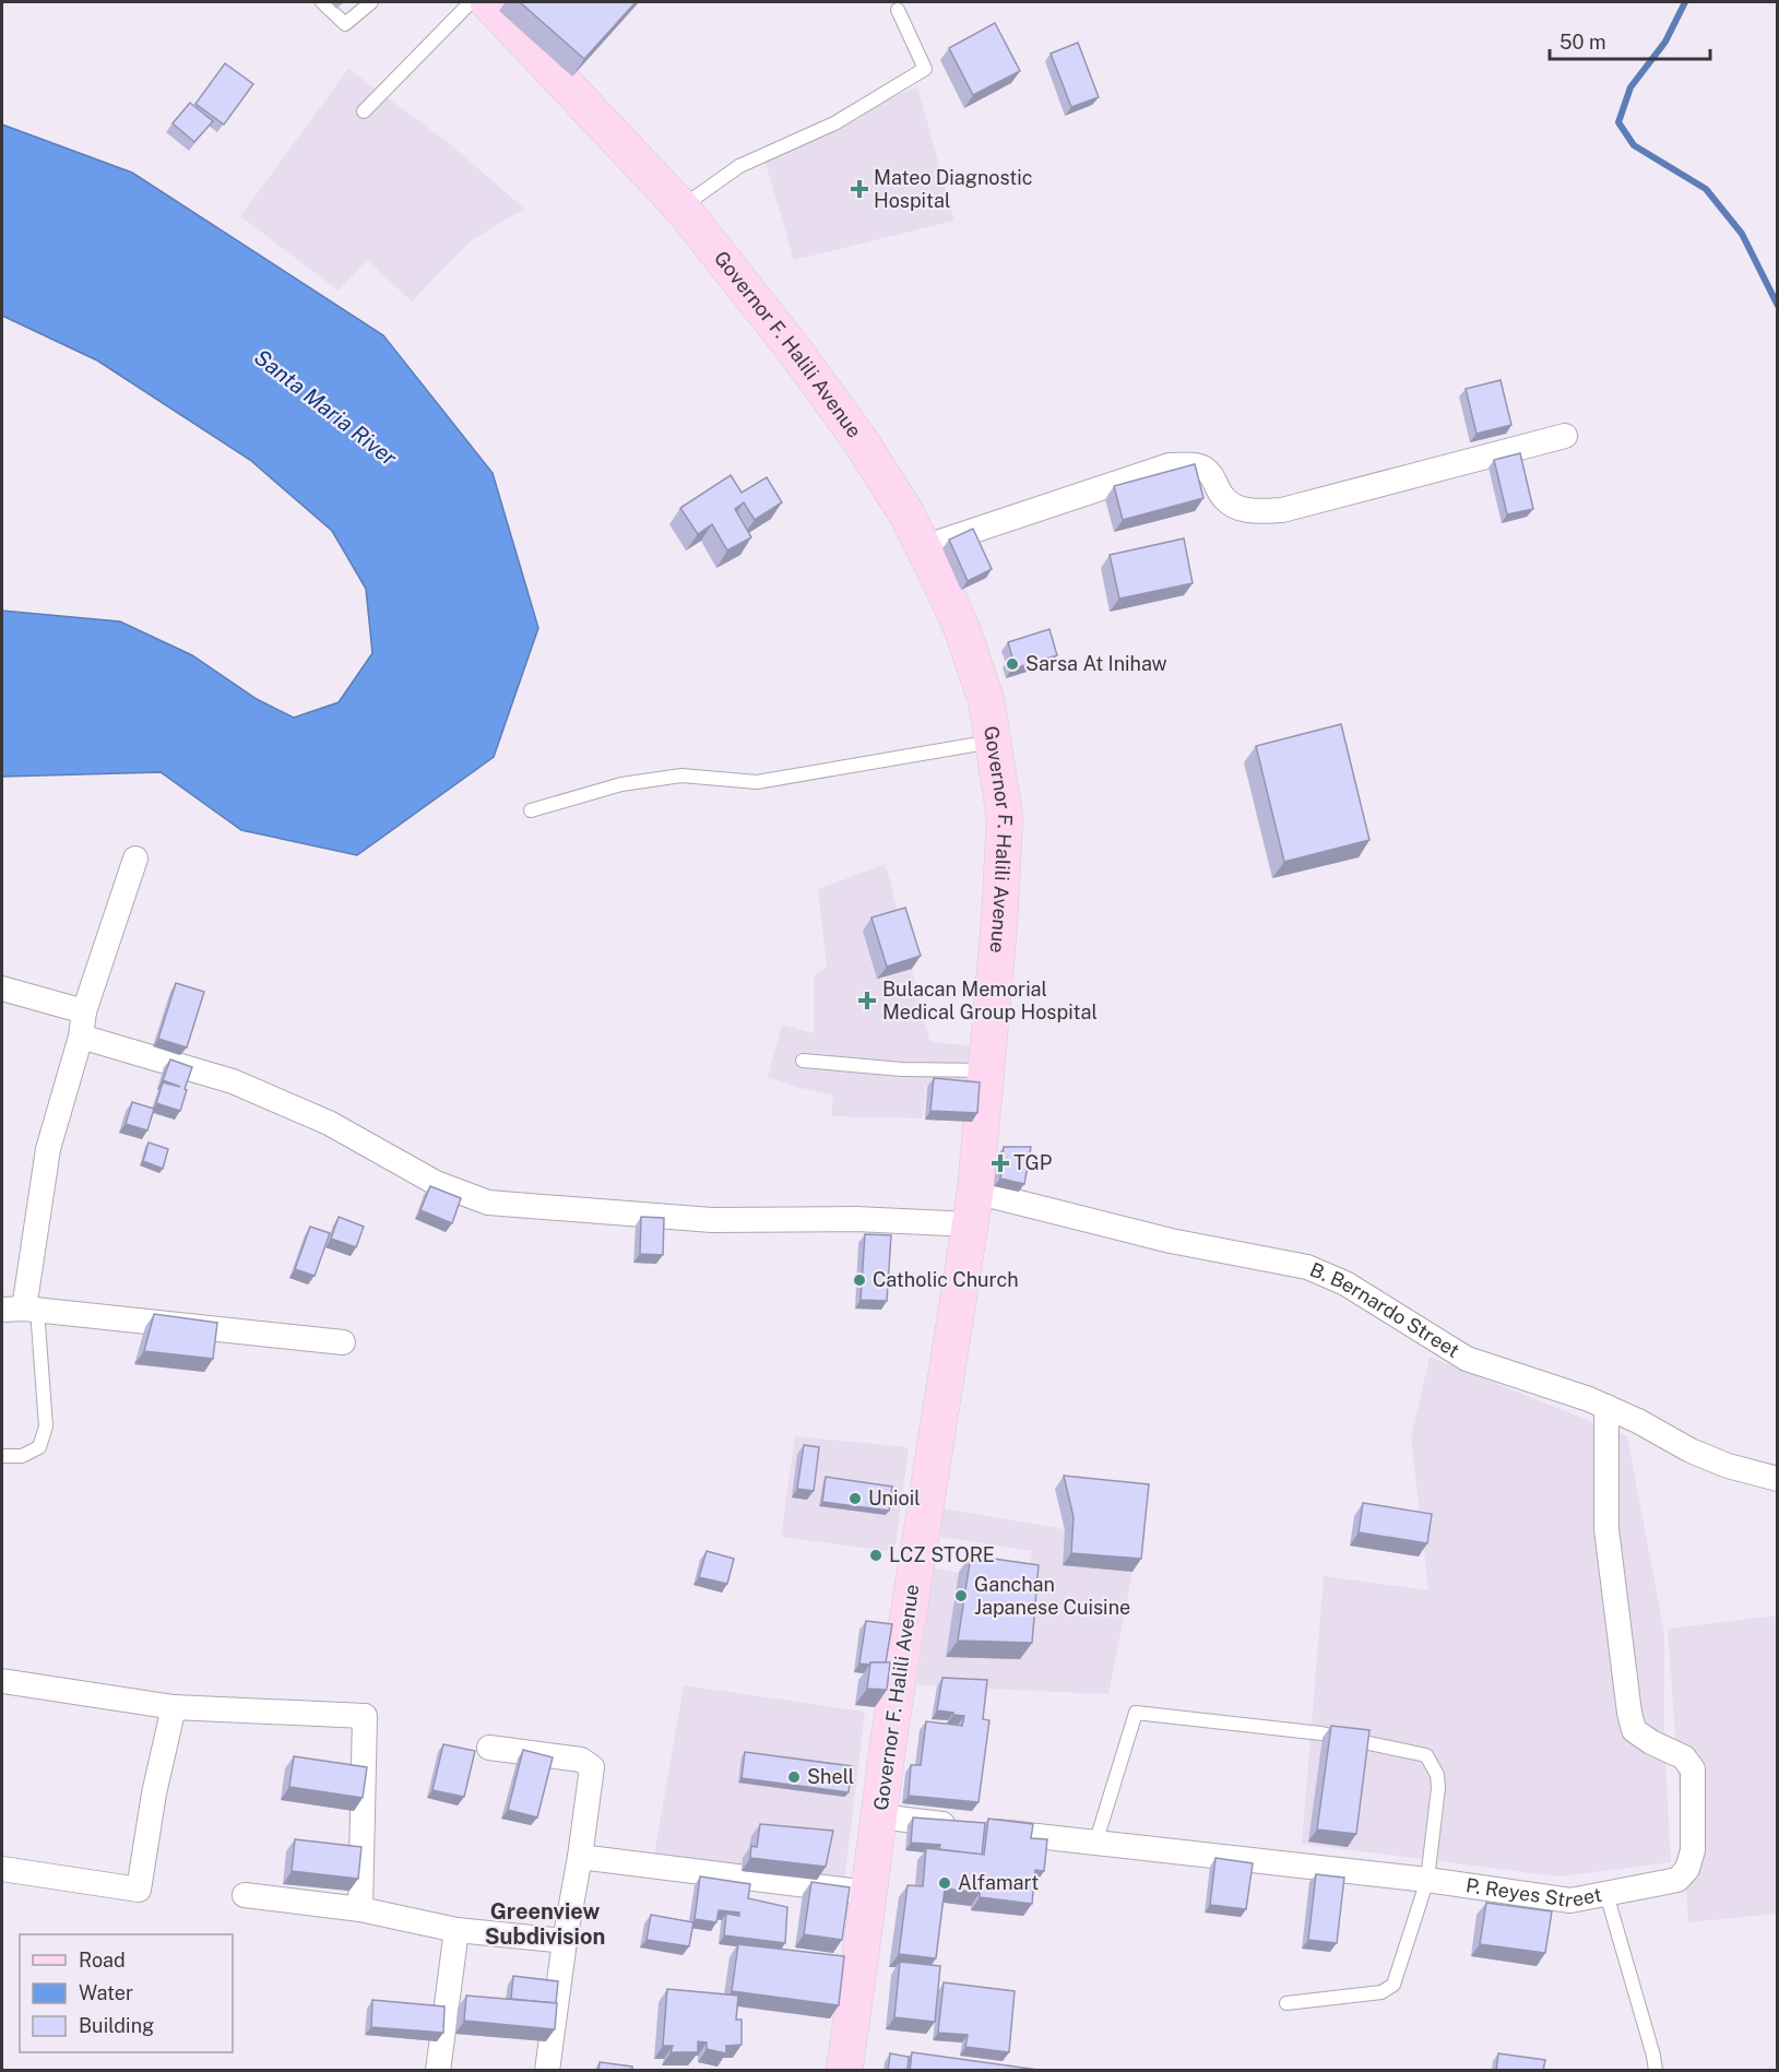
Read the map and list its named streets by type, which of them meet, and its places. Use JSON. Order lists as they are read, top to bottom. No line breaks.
{"streets":{"main road":["Governor F. Halili Avenue"],"street":["B. Bernardo Street","P. Reyes Street"]},"crossings":[["Governor F. Halili Avenue","B. Bernardo Street"],["Governor F. Halili Avenue","P. Reyes Street"],["B. Bernardo Street","P. Reyes Street"]],"districts":["Greenview Subdivision"],"water":["Santa Maria River"],"places":{"health":["Mateo Diagnostic Hospital","Bulacan Memorial Medical Group Hospital","TGP"],"other":["Sarsa At Inihaw","Catholic Church","Unioil","LCZ STORE","Ganchan Japanese Cuisine","Shell","Alfamart"]},"legend":["Road","Water","Building"],"scale_bar":"50 m"}
